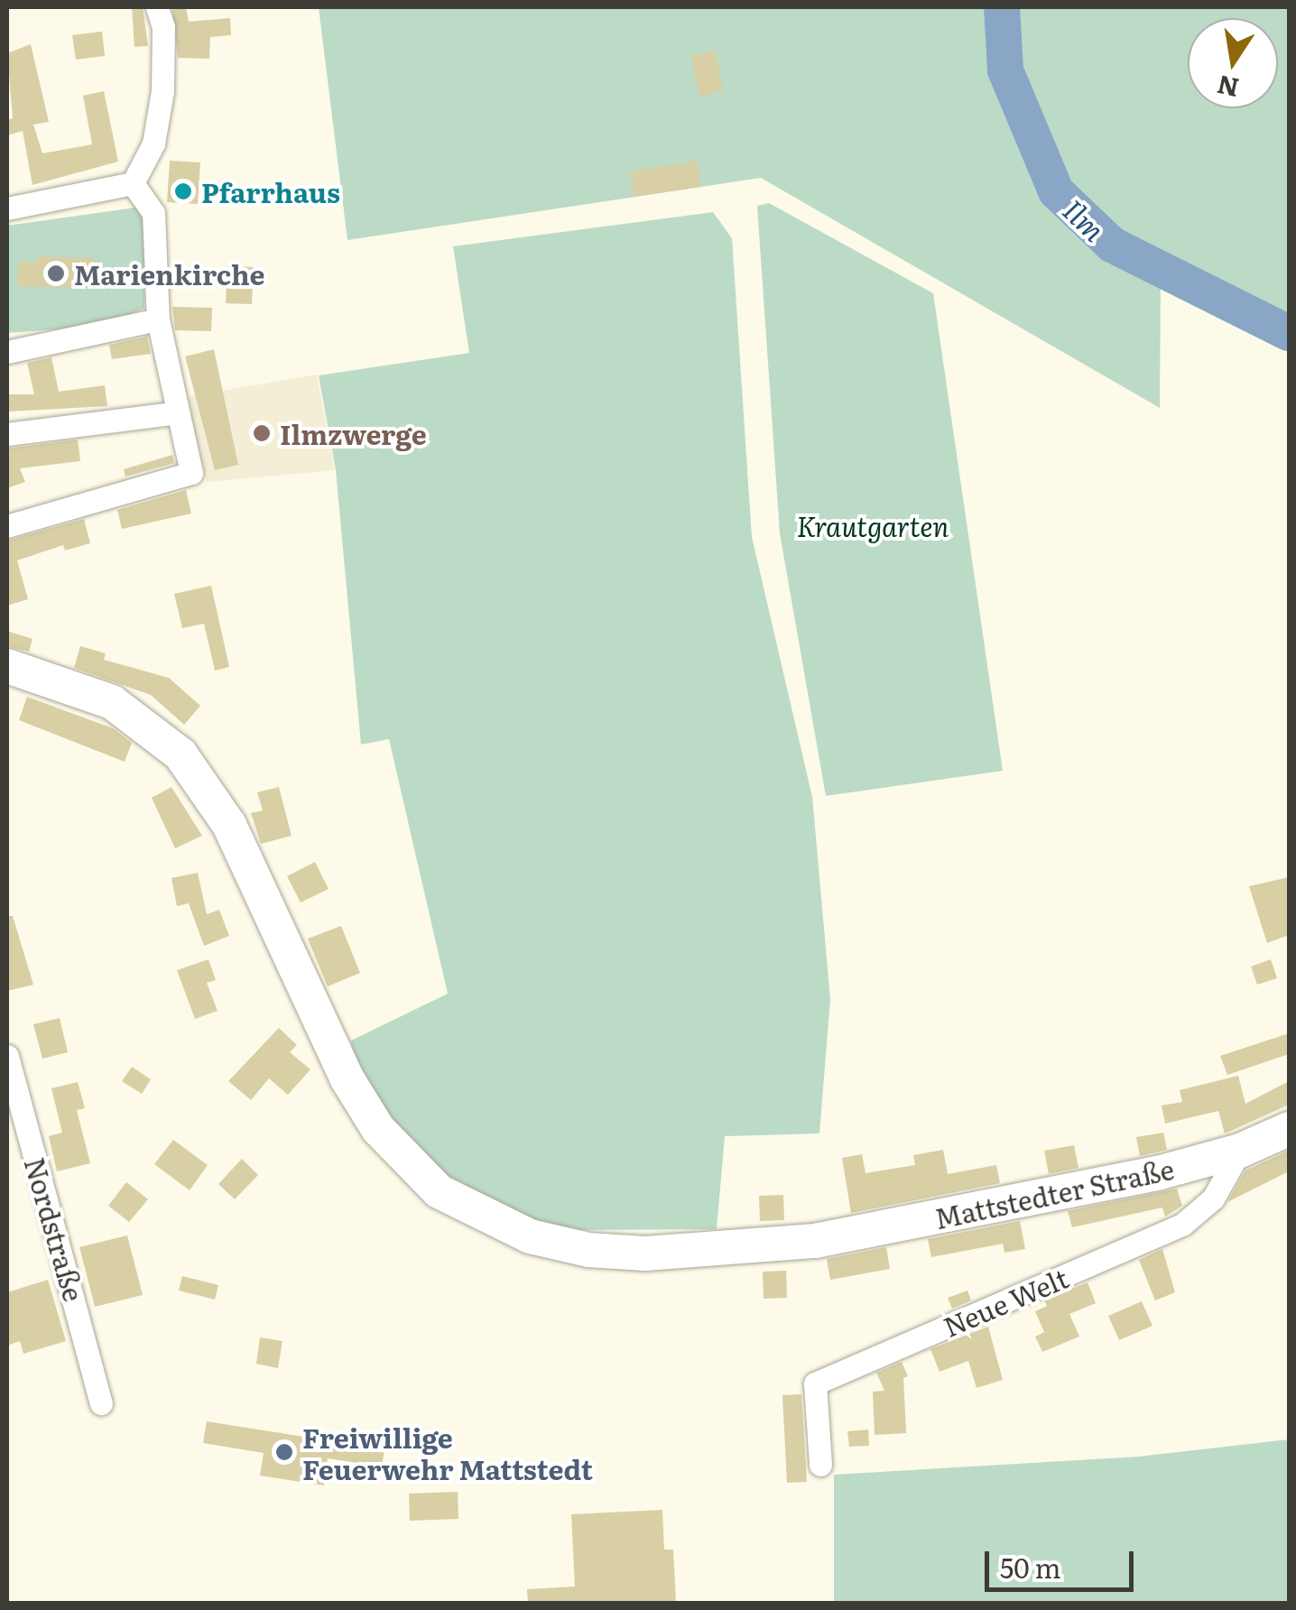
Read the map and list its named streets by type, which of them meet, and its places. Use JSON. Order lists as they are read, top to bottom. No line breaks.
{"streets":{"street":["Mattstedter Straße","Nordstraße","Neue Welt"]},"crossings":[["Mattstedter Straße","Neue Welt"]],"water":["Ilm"],"parks":["Krautgarten"],"places":["Pfarrhaus","Marienkirche","Ilmzwerge","Freiwillige Feuerwehr Mattstedt"],"scale_bar":"50 m","north":"bottom"}
